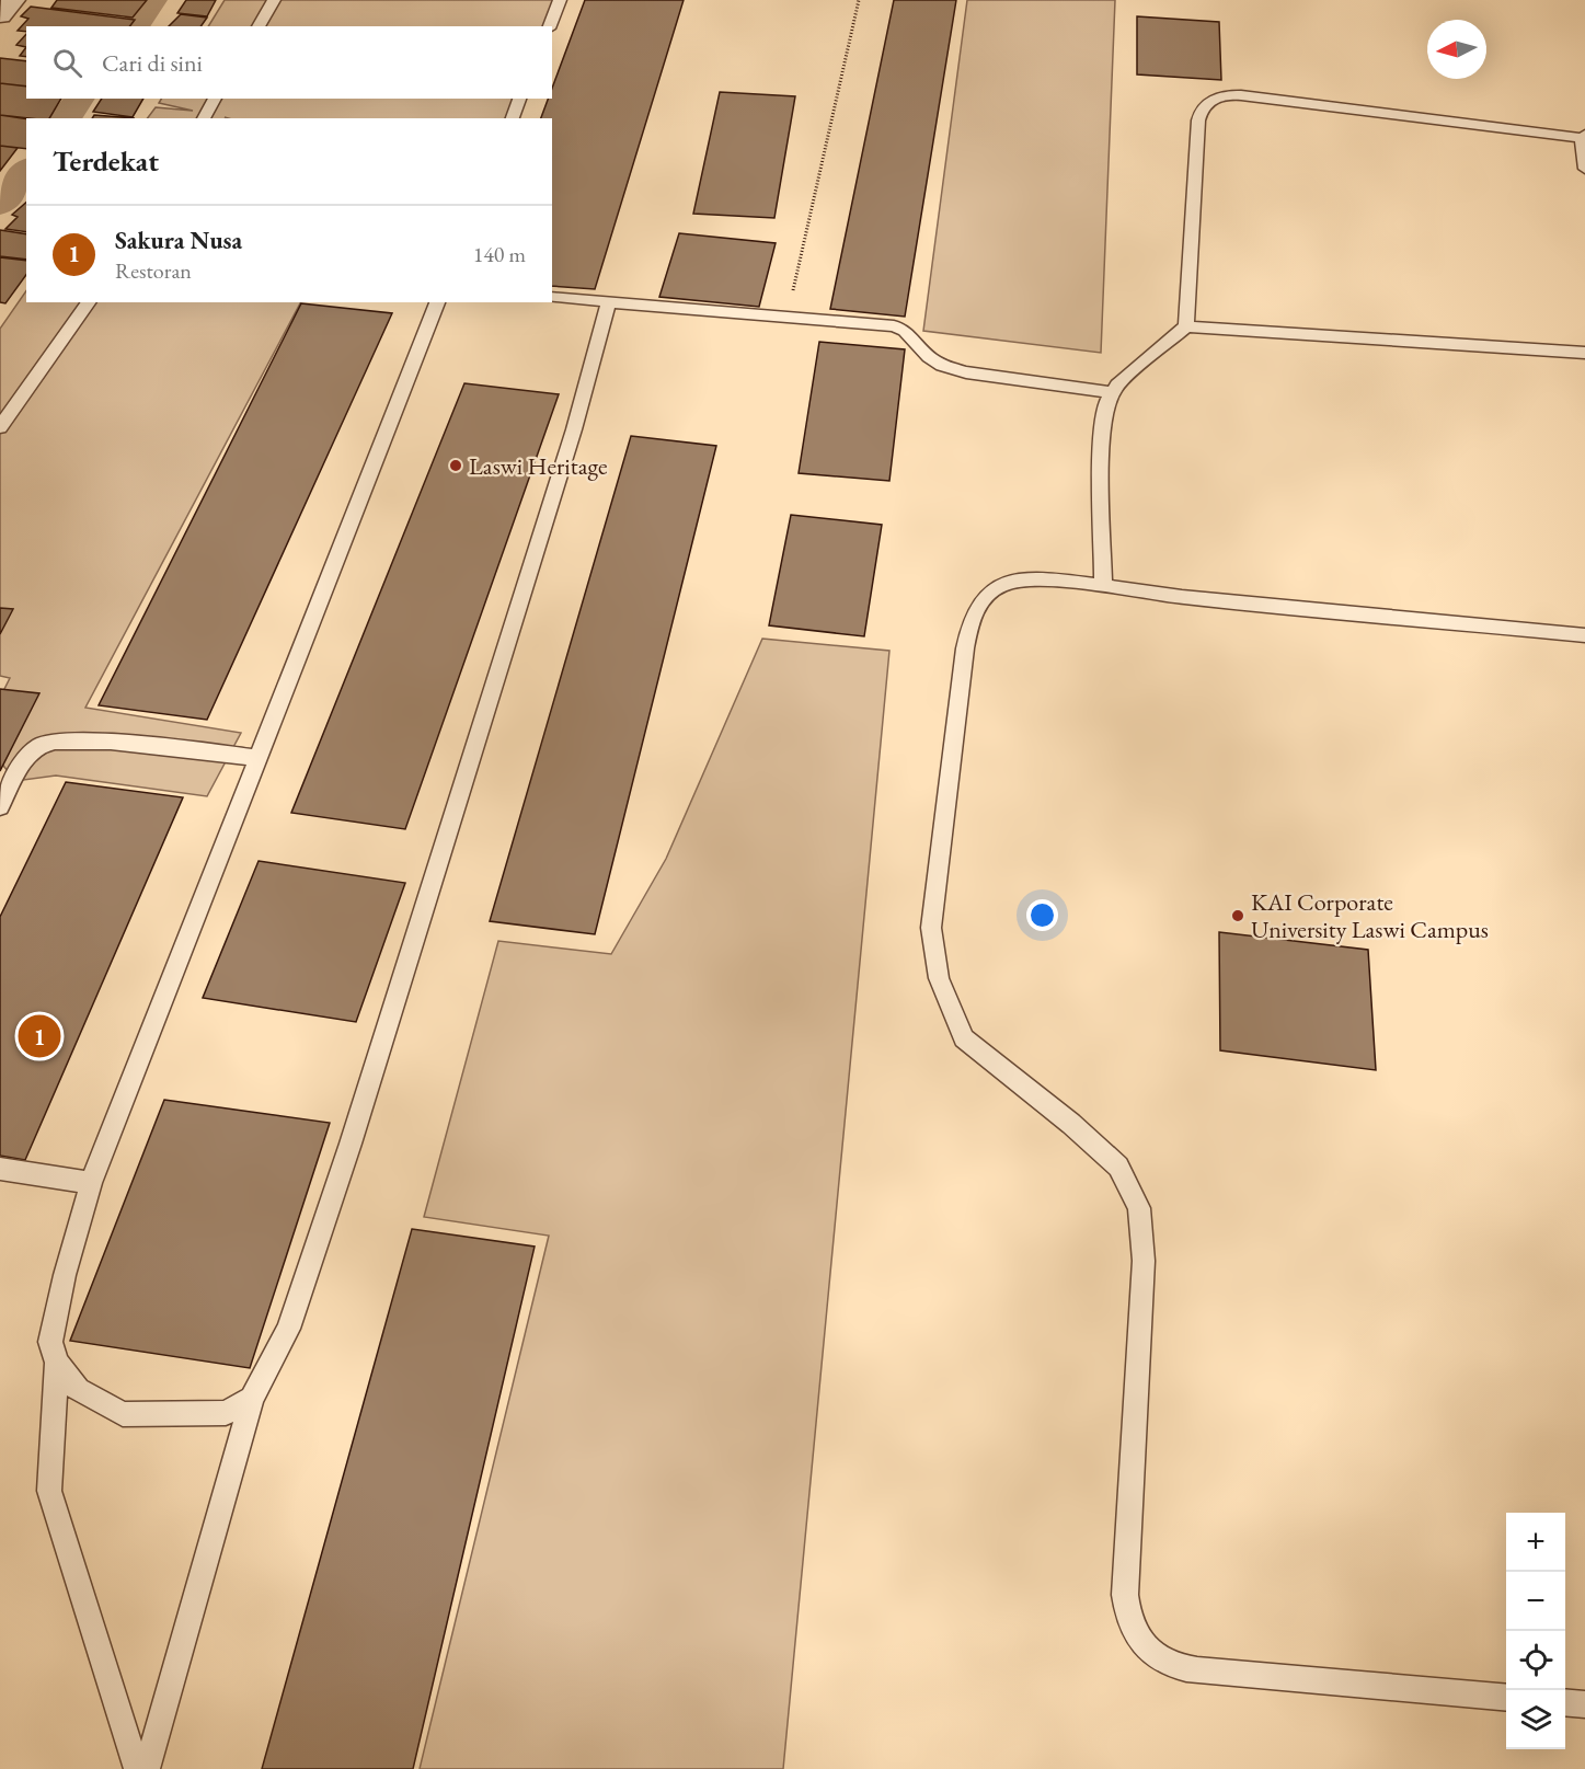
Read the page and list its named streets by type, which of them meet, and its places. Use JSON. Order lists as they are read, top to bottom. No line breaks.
{"places":["Laswi Heritage","KAI Corporate University Laswi Campus"],"north":"left","page":{"search":"Cari di sini","heading":"Terdekat","list":[{"mark":"1","name":"Sakura Nusa","note":"Restoran","value":"140 m"}],"pins":"1","map_buttons":["+","−"]}}
